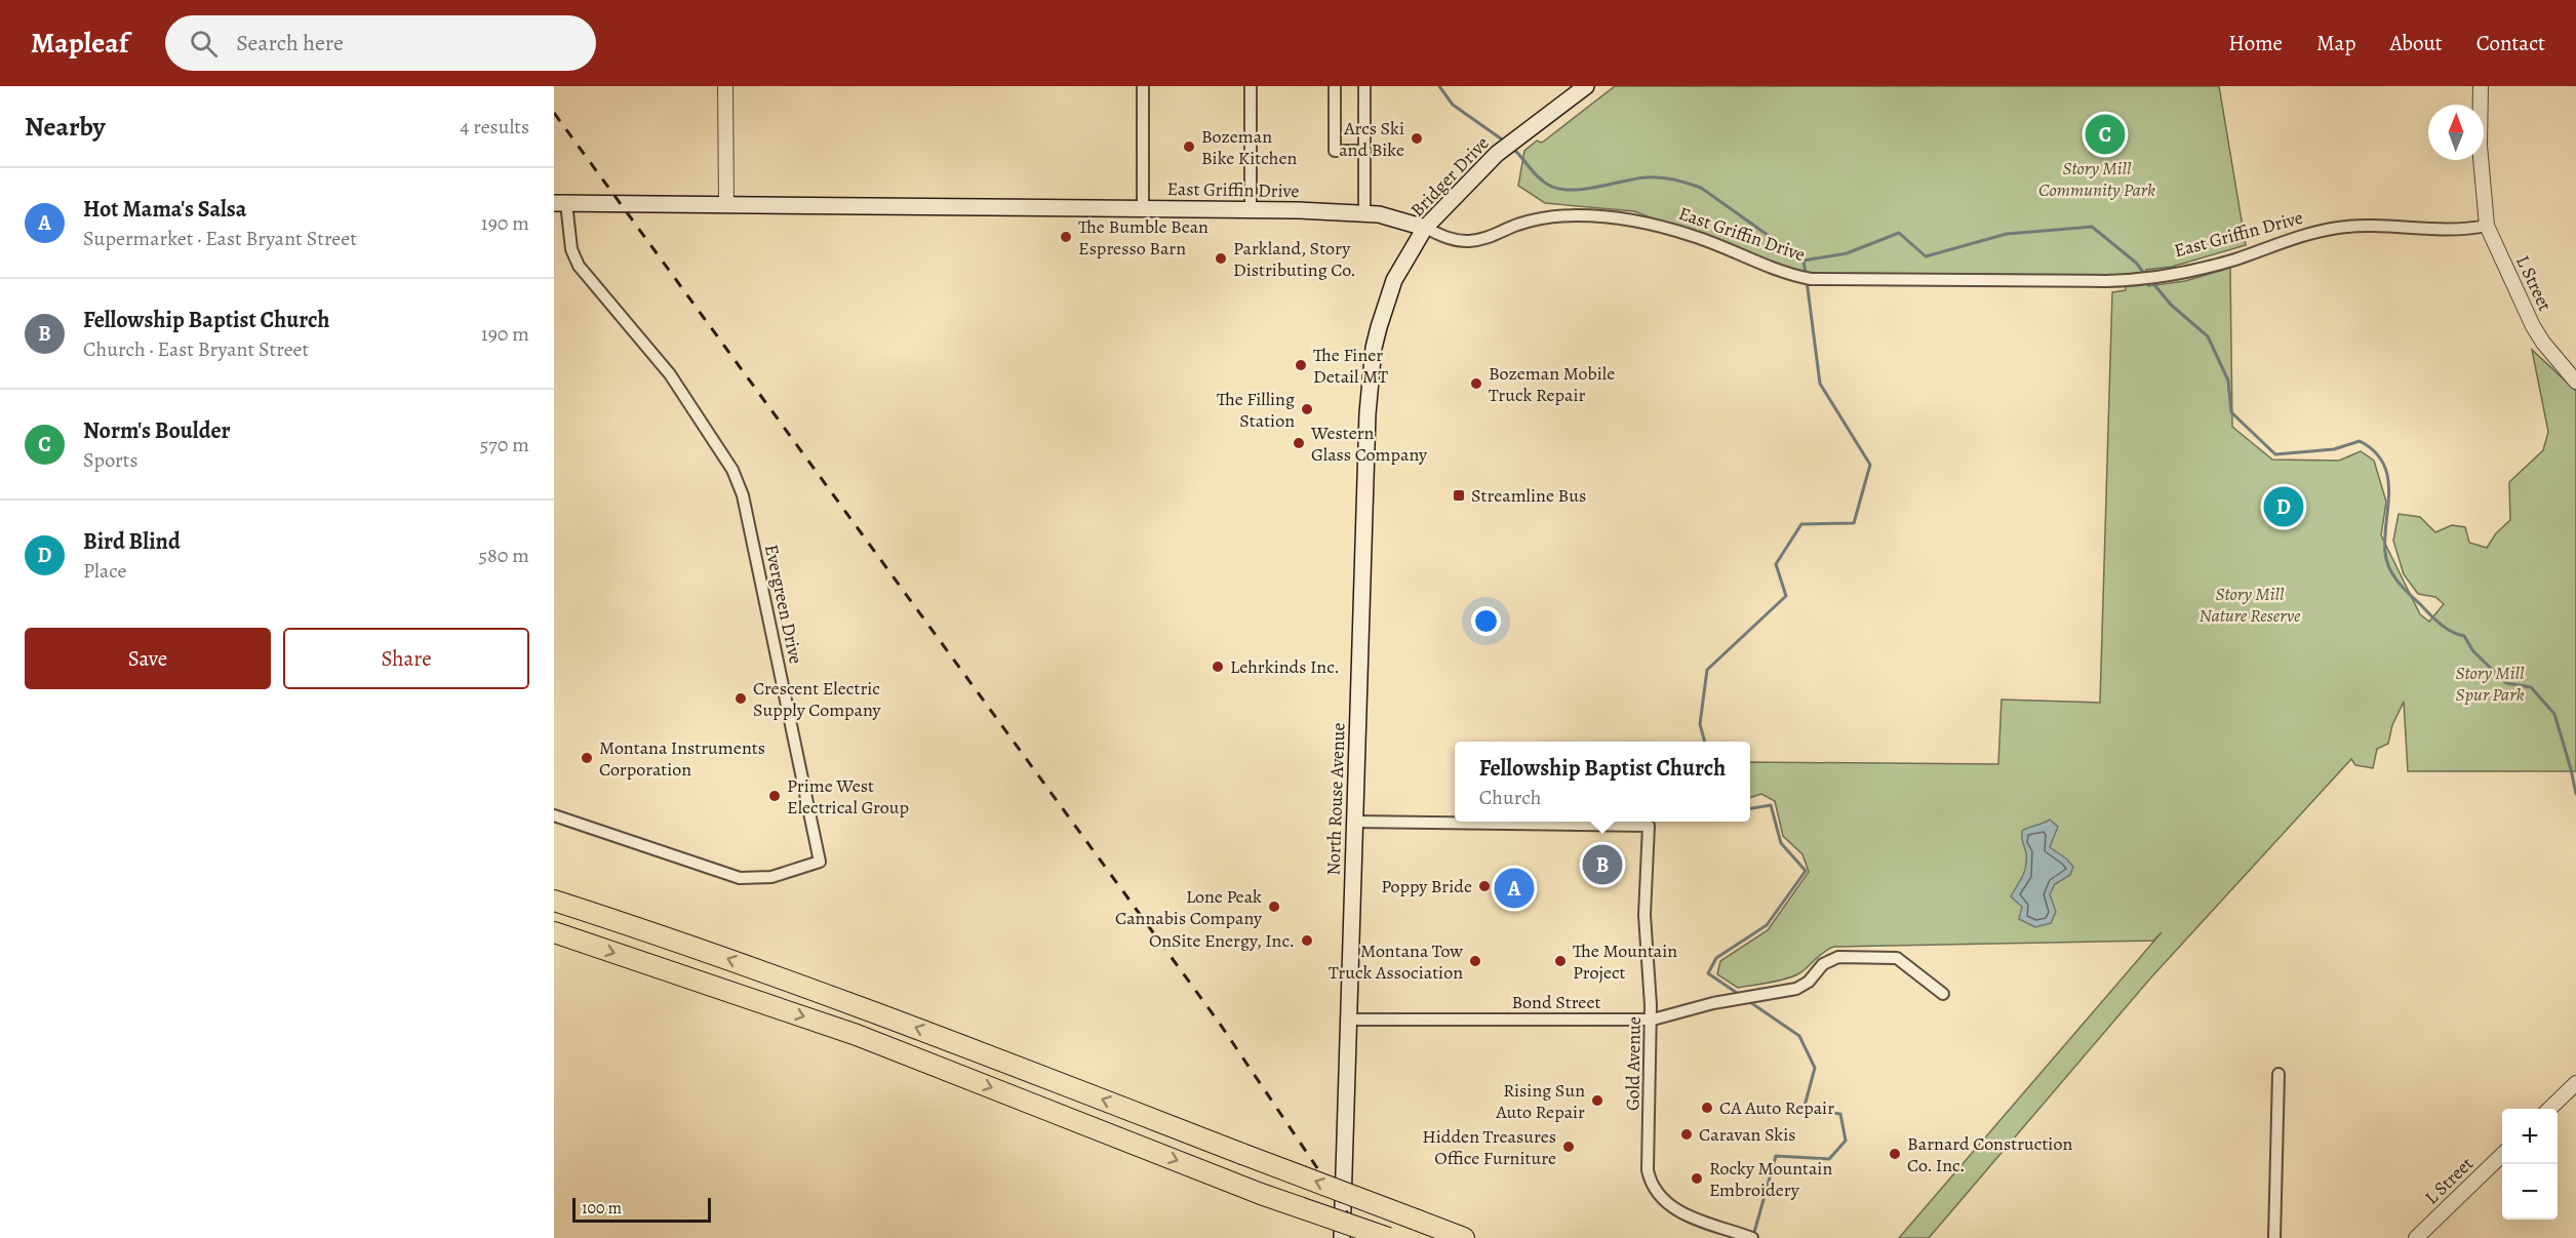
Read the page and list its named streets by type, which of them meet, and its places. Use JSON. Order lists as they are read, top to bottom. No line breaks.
{"streets":{"main road":["Bridger Drive","East Griffin Drive","North Rouse Avenue"],"street":["L Street","Evergreen Drive","Bond Street","Gold Avenue"]},"crossings":[["Bridger Drive","East Griffin Drive"],["Bridger Drive","North Rouse Avenue"],["East Griffin Drive","L Street"],["East Griffin Drive","Evergreen Drive"],["North Rouse Avenue","Bond Street"],["North Rouse Avenue","Gold Avenue"],["Bond Street","Gold Avenue"]],"parks":["Story Mill Community Park","Story Mill Nature Reserve","Story Mill Spur Park"],"places":{"other":["Arcs Ski and Bike","Bozeman Bike Kitchen","The Bumble Bean Espresso Barn","Parkland, Story Distributing Co.","The Finer Detail MT","Bozeman Mobile Truck Repair","The Filling Station","Western Glass Company","Lehrkinds Inc.","Crescent Electric Supply Company","Montana Instruments Corporation","Prime West Electrical Group","Poppy Bride","Lone Peak Cannabis Company","OnSite Energy, Inc.","Montana Tow Truck Association","The Mountain Project","Rising Sun Auto Repair","CA Auto Repair","Caravan Skis","Hidden Treasures Office Furniture","Barnard Construction Co. Inc.","Rocky Mountain Embroidery"],"transit":["Streamline Bus"]},"scale_bar":"100 m","north":"top","page":{"header":"Mapleaf","search":"Search here","nav":["Home","Map","About","Contact"],"heading":["Nearby","4 results"],"pins":["C","D","B","A"],"list":[{"mark":"A","name":"Hot Mama's Salsa","note":"Supermarket · East Bryant Street","value":"190 m"},{"mark":"B","name":"Fellowship Baptist Church","note":"Church · East Bryant Street","value":"190 m"},{"mark":"C","name":"Norm's Boulder","note":"Sports","value":"570 m"},{"mark":"D","name":"Bird Blind","note":"Place","value":"580 m"}],"buttons":["Save","Share"],"popup":["Fellowship Baptist Church","Church"],"map_buttons":["+","−"],"scale":"100 m"}}
